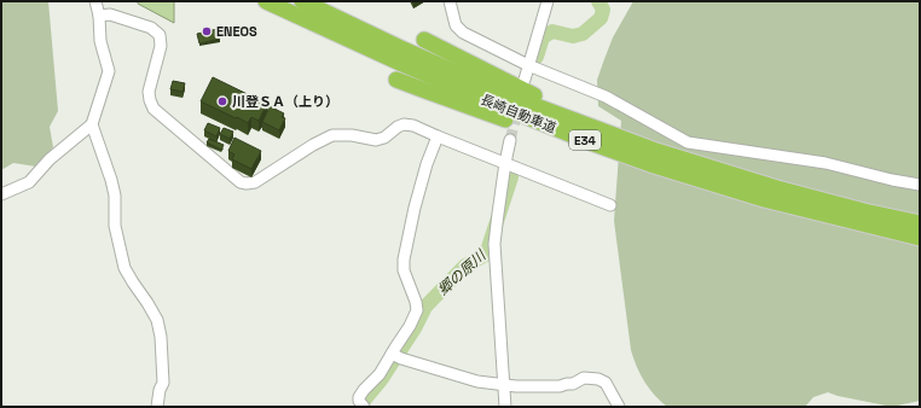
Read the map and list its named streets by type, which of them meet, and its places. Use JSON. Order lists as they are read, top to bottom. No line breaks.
{"streets":{"highway":["長崎自動車道","E34"]},"water":["郷の原川"],"places":["ENEOS","川登ＳＡ（上り）"]}
